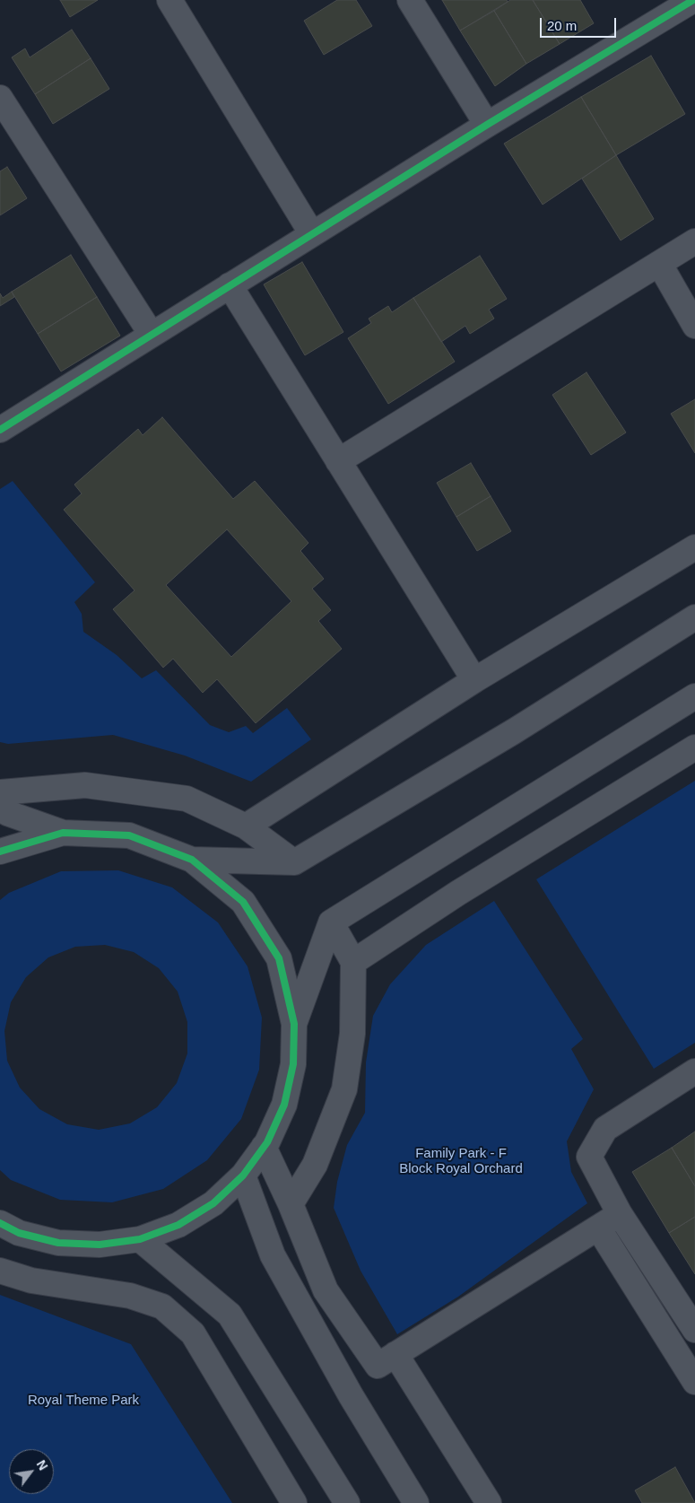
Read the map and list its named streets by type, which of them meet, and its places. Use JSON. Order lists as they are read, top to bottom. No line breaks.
{"parks":["Family Park - F Block Royal Orchard","Royal Theme Park"],"scale_bar":"20 m","north":"top right"}
